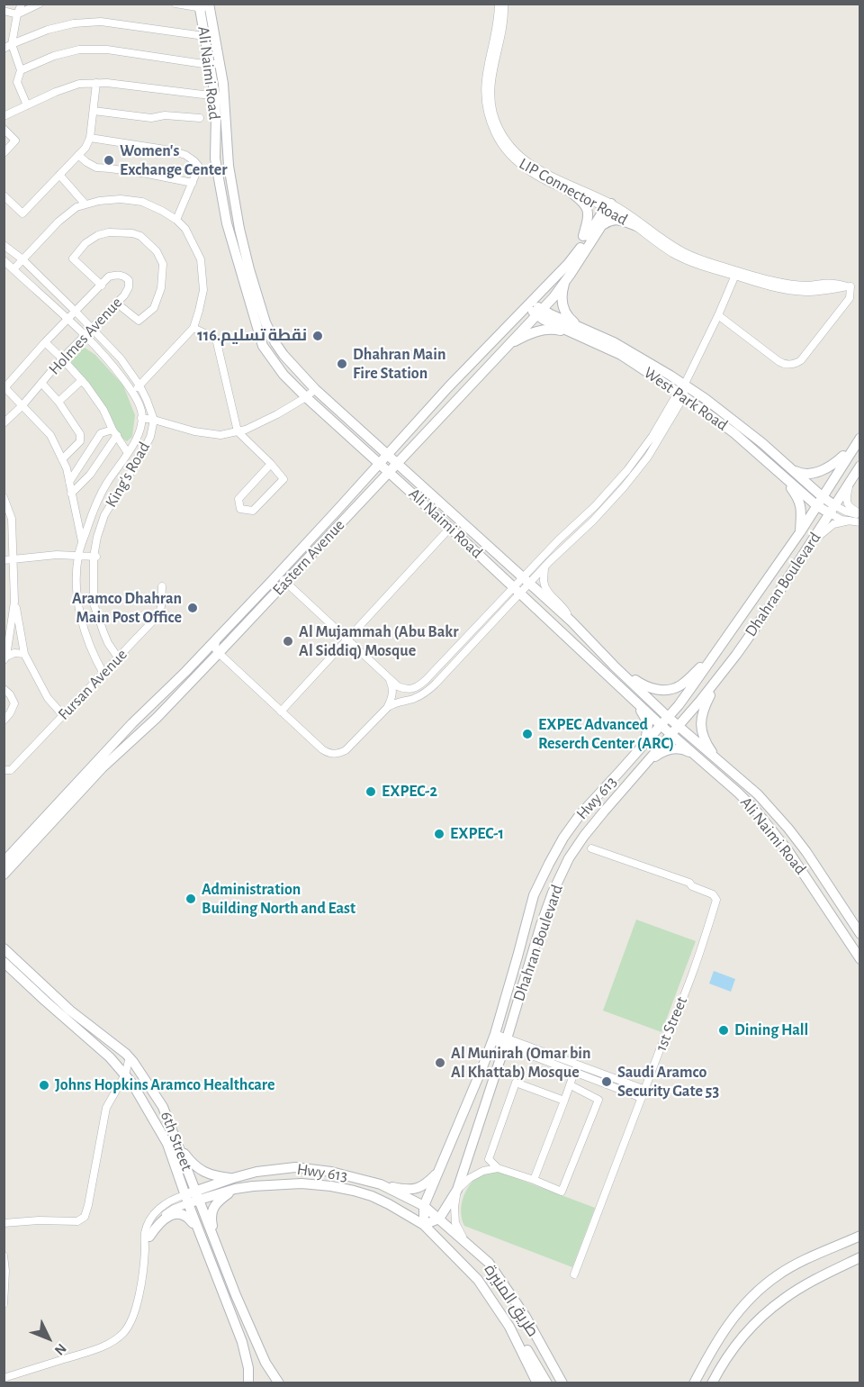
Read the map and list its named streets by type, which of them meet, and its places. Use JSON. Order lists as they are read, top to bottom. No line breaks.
{"streets":{"main road":["Ali Naimi Road","West Park Road","Eastern Avenue","Dhahran Boulevard","Hwy 613","6th Street","طريق المنيرة"],"street":["LIP Connector Road","Holmes Avenue","King's Road","Fursan Avenue","1st Street"]},"crossings":[["Ali Naimi Road","Eastern Avenue"],["Ali Naimi Road","Dhahran Boulevard"],["Ali Naimi Road","Hwy 613"],["LIP Connector Road","Eastern Avenue"],["Holmes Avenue","King's Road"],["West Park Road","Eastern Avenue"],["West Park Road","Dhahran Boulevard"],["West Park Road","Hwy 613"],["King's Road","Fursan Avenue"],["Dhahran Boulevard","طريق المنيرة"],["Hwy 613","6th Street"],["Hwy 613","طريق المنيرة"]],"places":["Women's Exchange Center","نقطة تسليم.116","Dhahran Main Fire Station","Aramco Dhahran Main Post Office","Al Mujammah (Abu Bakr Al Siddiq) Mosque","EXPEC Advanced Reserch Center (ARC)","EXPEC-2","EXPEC-1","Administration Building North and East","Dining Hall","Al Munirah (Omar bin Al Khattab) Mosque","Saudi Aramco Security Gate 53","Johns Hopkins Aramco Healthcare"],"north":"bottom right"}
